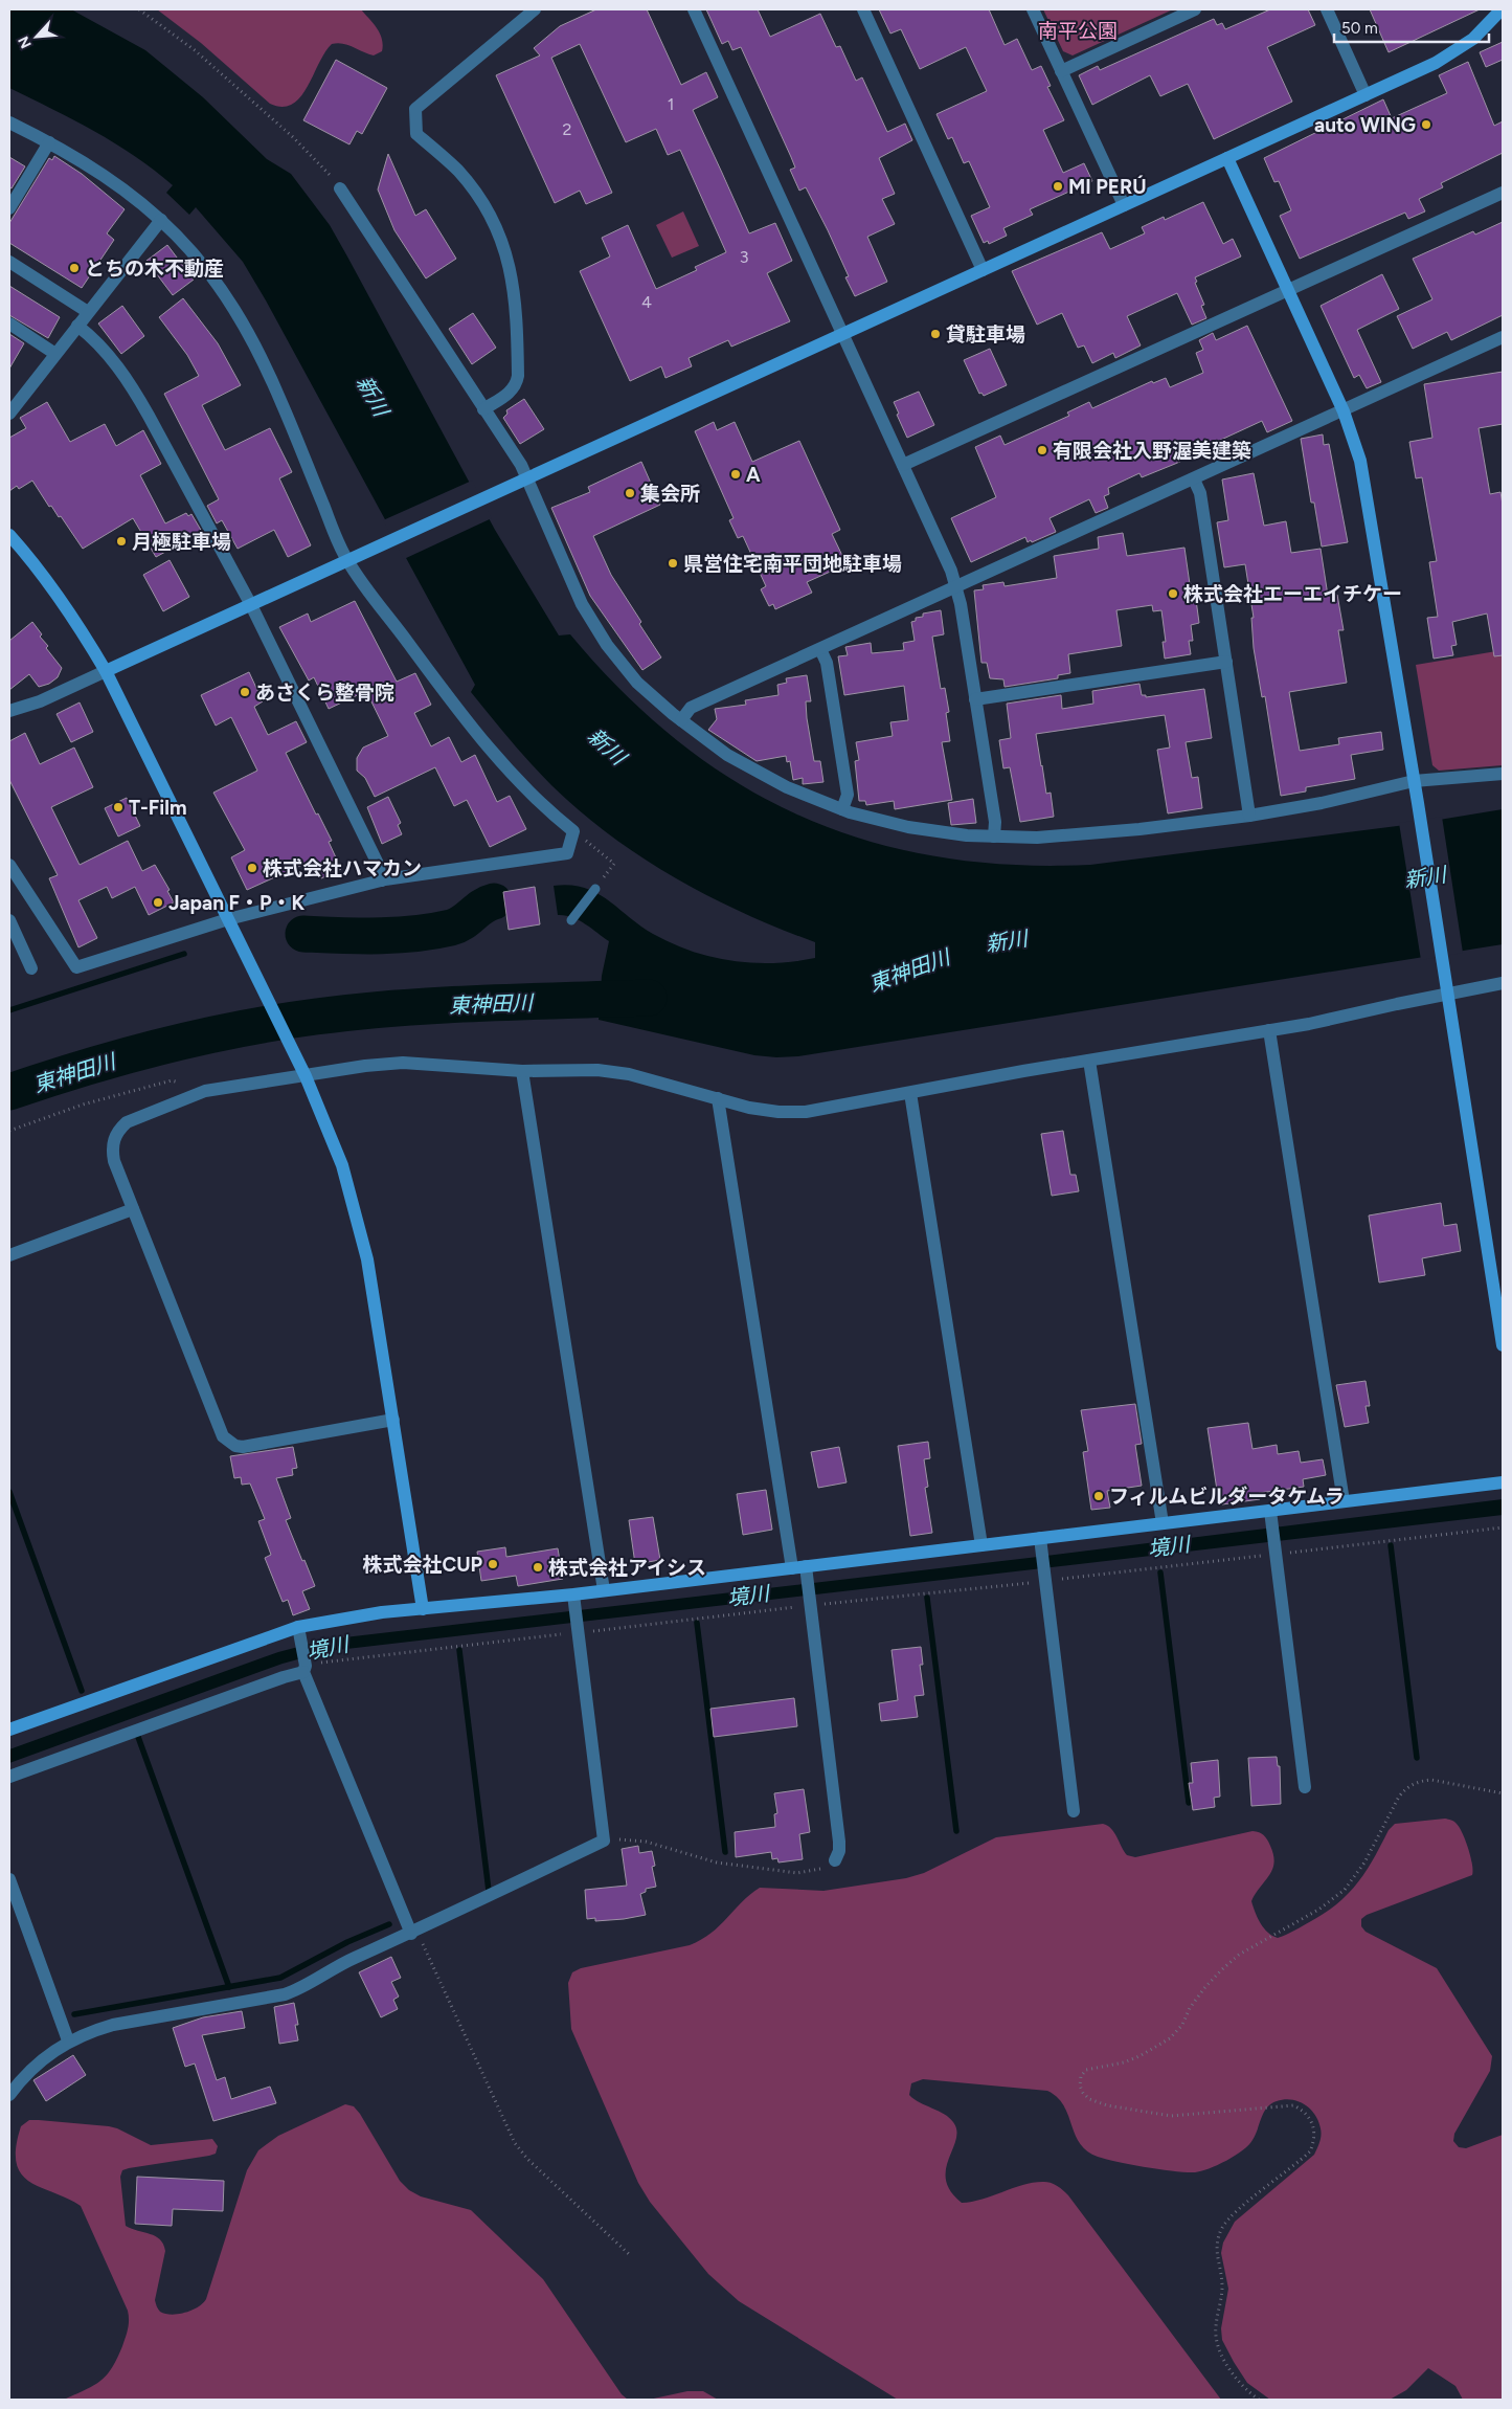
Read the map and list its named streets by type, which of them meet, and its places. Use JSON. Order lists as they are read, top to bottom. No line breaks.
{"water":["新川","東神田川","境川"],"parks":["南平公園"],"places":["auto WING","MI PERÚ","とちの木不動産","貸駐車場","有限会社入野渥美建築","A","集会所","月極駐車場","県営住宅南平団地駐車場","株式会社エーエイチケー","あさくら整骨院","T-Film","株式会社ハマカン","Japan F・P・K","フィルムビルダータケムラ","株式会社CUP","株式会社アイシス"],"house_numbers":["1","2","3","4"],"scale_bar":"50 m","north":"bottom left"}
